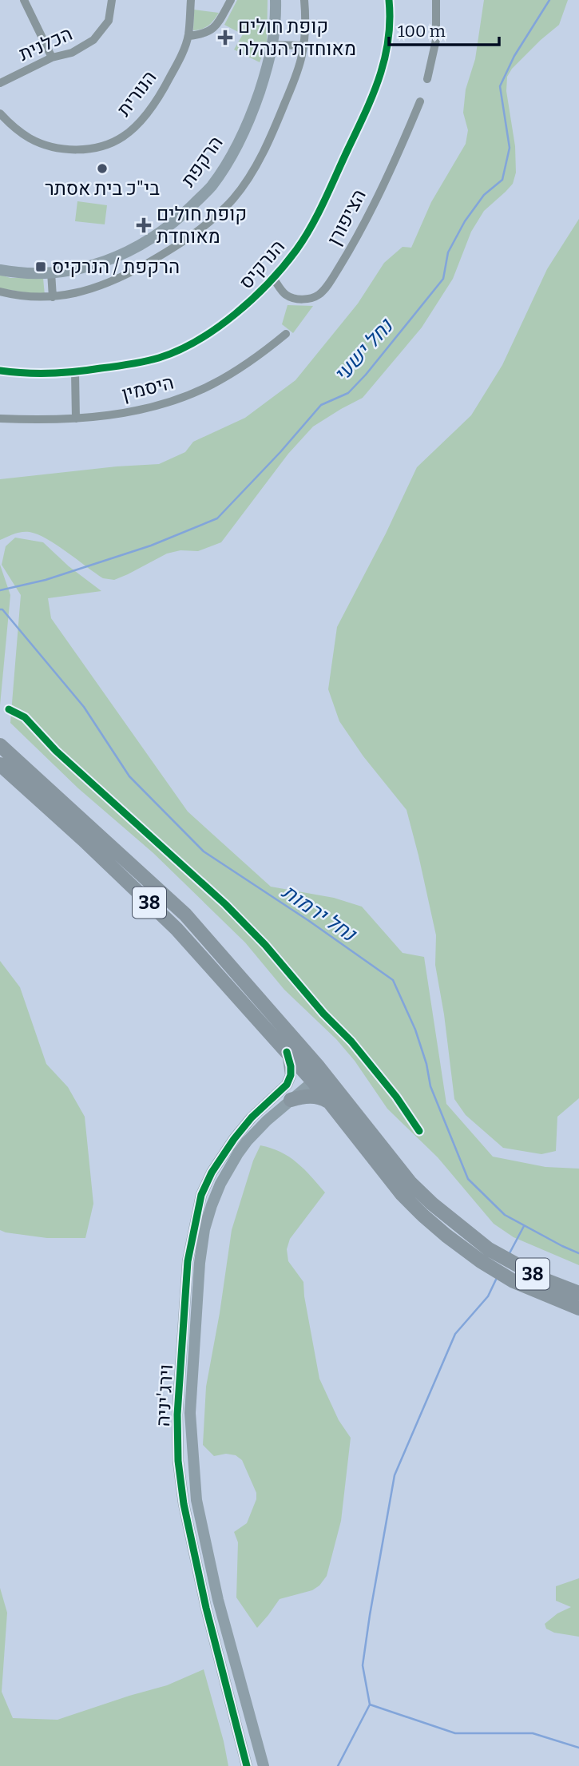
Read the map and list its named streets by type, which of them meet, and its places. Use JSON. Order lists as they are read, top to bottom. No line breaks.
{"streets":{"highway":["38"],"street":["הכלנית","הנורית","הרקפת","הציפורן","הנרקיס","היסמין","וירג'יניה"]},"crossings":[["הציפורן","הנרקיס"],["38","וירג'יניה"]],"water":["נחל ישעי","נחל ירמות"],"places":{"health":["קופת חולים מאוחדת הנהלה","קופת חולים מאוחדת"],"other":["בי\"כ בית אסתר"],"transit":["הרקפת / הנרקיס"]},"scale_bar":"100 m"}
